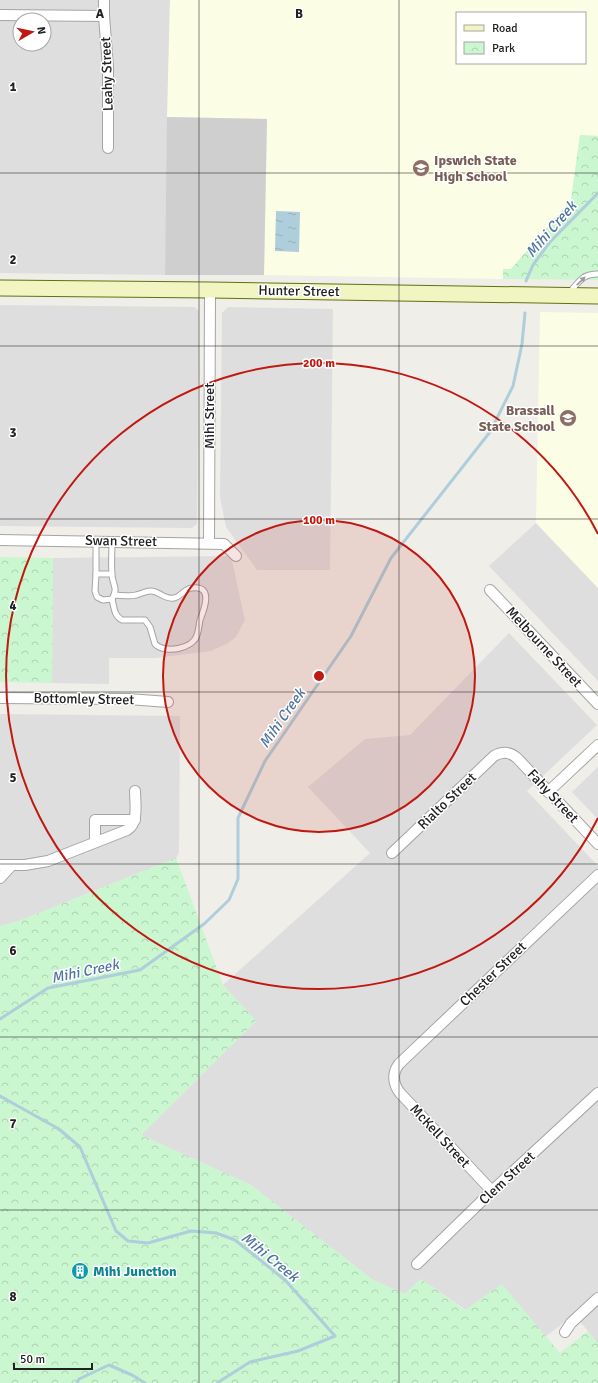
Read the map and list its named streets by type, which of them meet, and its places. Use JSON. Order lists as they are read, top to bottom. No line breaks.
{"streets":{"main road":["Hunter Street"],"street":["Leahy Street","Mihi Street","Swan Street","Melbourne Street","Bottomley Street","Fahy Street","Rialto Street","Chester Street","McKell Street","Clem Street"]},"crossings":[["Hunter Street","Mihi Street"],["Mihi Street","Swan Street"],["Fahy Street","Rialto Street"],["Chester Street","McKell Street"],["McKell Street","Clem Street"]],"water":["Mihi Creek"],"places":{"school or university":["Ipswich State High School","Brassall State School"],"building":["Mihi Junction"]},"legend":["Road","Park"],"scale_bar":"50 m","north":"right","grid":{"columns":["A","B"],"rows":["1","2","3","4","5","6","7","8"]},"rings":["200 m","100 m"]}
